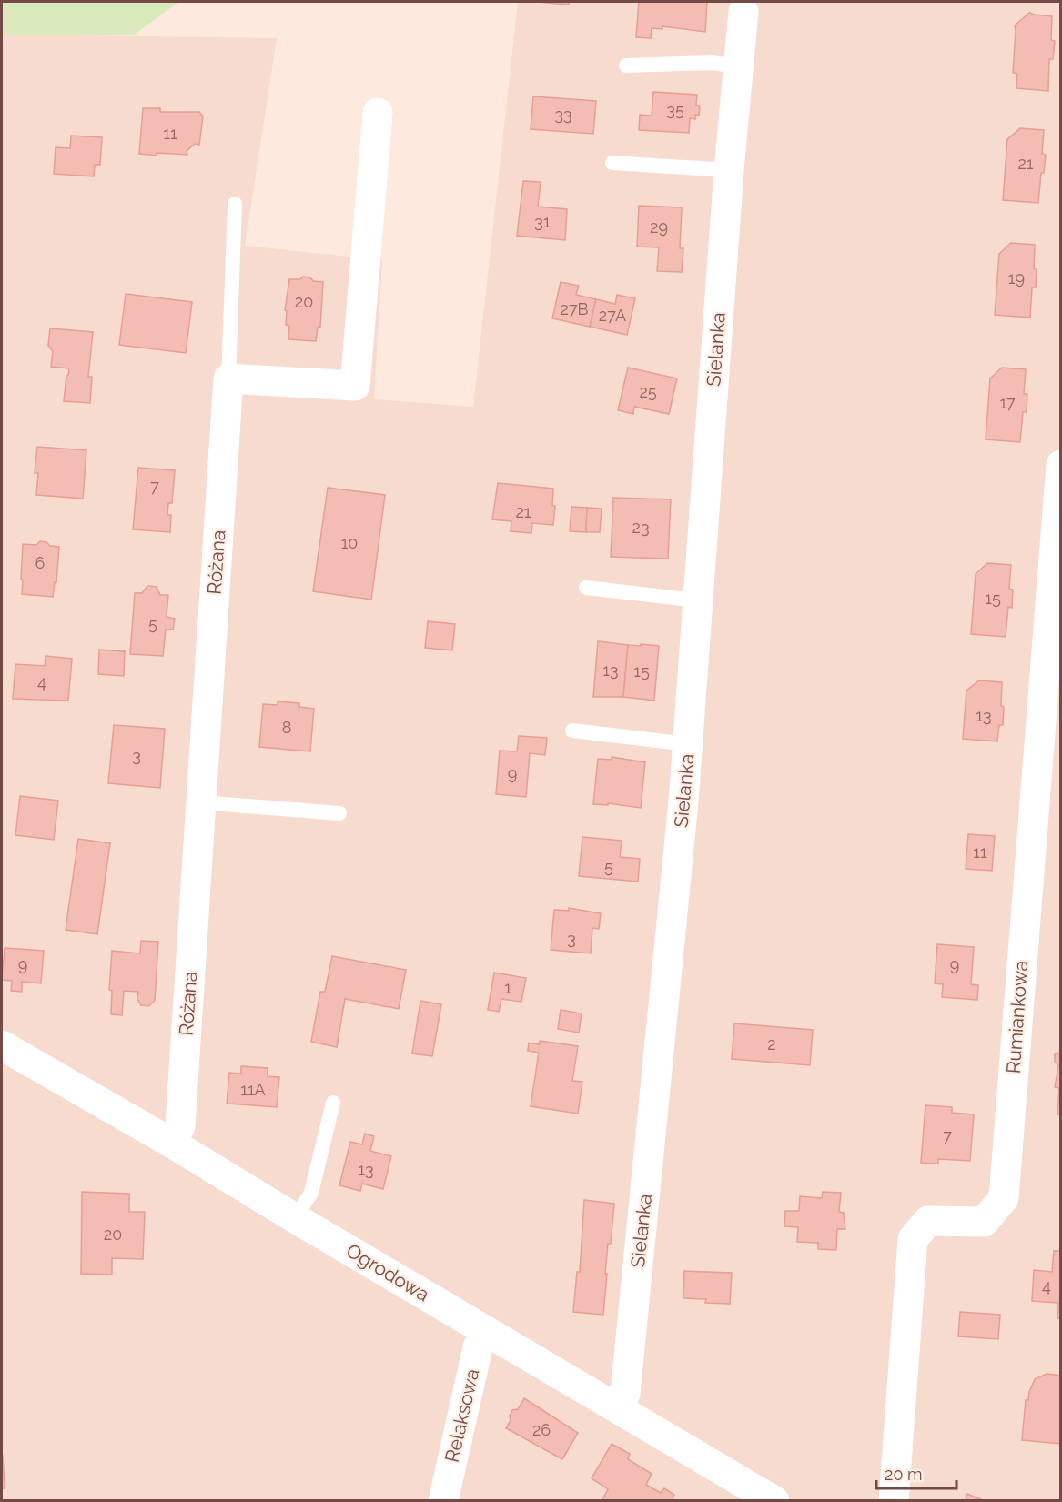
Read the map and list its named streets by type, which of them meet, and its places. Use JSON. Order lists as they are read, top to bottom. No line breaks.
{"streets":{"street":["Sielanka","Różana","Rumiankowa","Ogrodowa","Relaksowa"]},"crossings":[["Sielanka","Ogrodowa"],["Różana","Ogrodowa"],["Ogrodowa","Relaksowa"]],"house_numbers":["35","33","11","21","31","29","19","20","27B","27A","25","17","7","21","23","10","6","15","5","13","15","4","13","8","3","9","11","5","3","9","9","1","2","11A","7","13","20","4","26"],"scale_bar":"20 m"}
